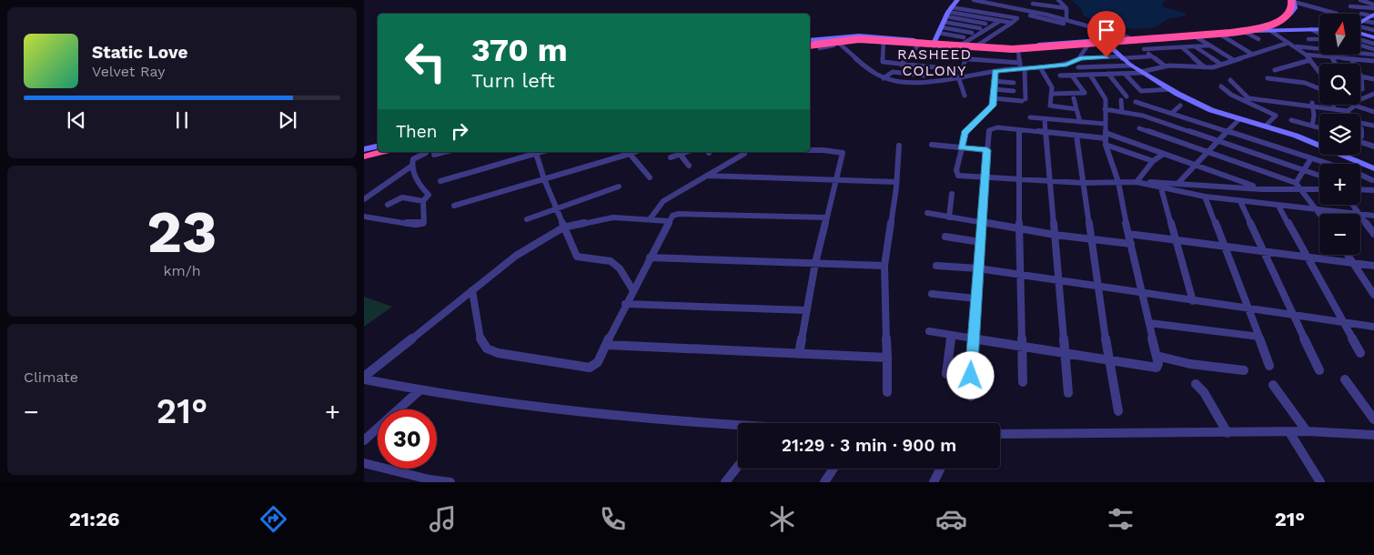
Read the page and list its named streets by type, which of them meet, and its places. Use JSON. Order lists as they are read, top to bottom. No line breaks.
{"districts":["RASHEED COLONY"],"north":"top","page":{"map_buttons":["+","−"],"turn":["370 m","Turn left"],"song":["Static Love","Velvet Ray"],"then":"Then","tile":[["23","km/h"],"Climate"],"heat":["−","21°","+"],"limit":"30","trip":"21:29 · 3 min · 900 m","tabs":["21:26","21°"]}}
